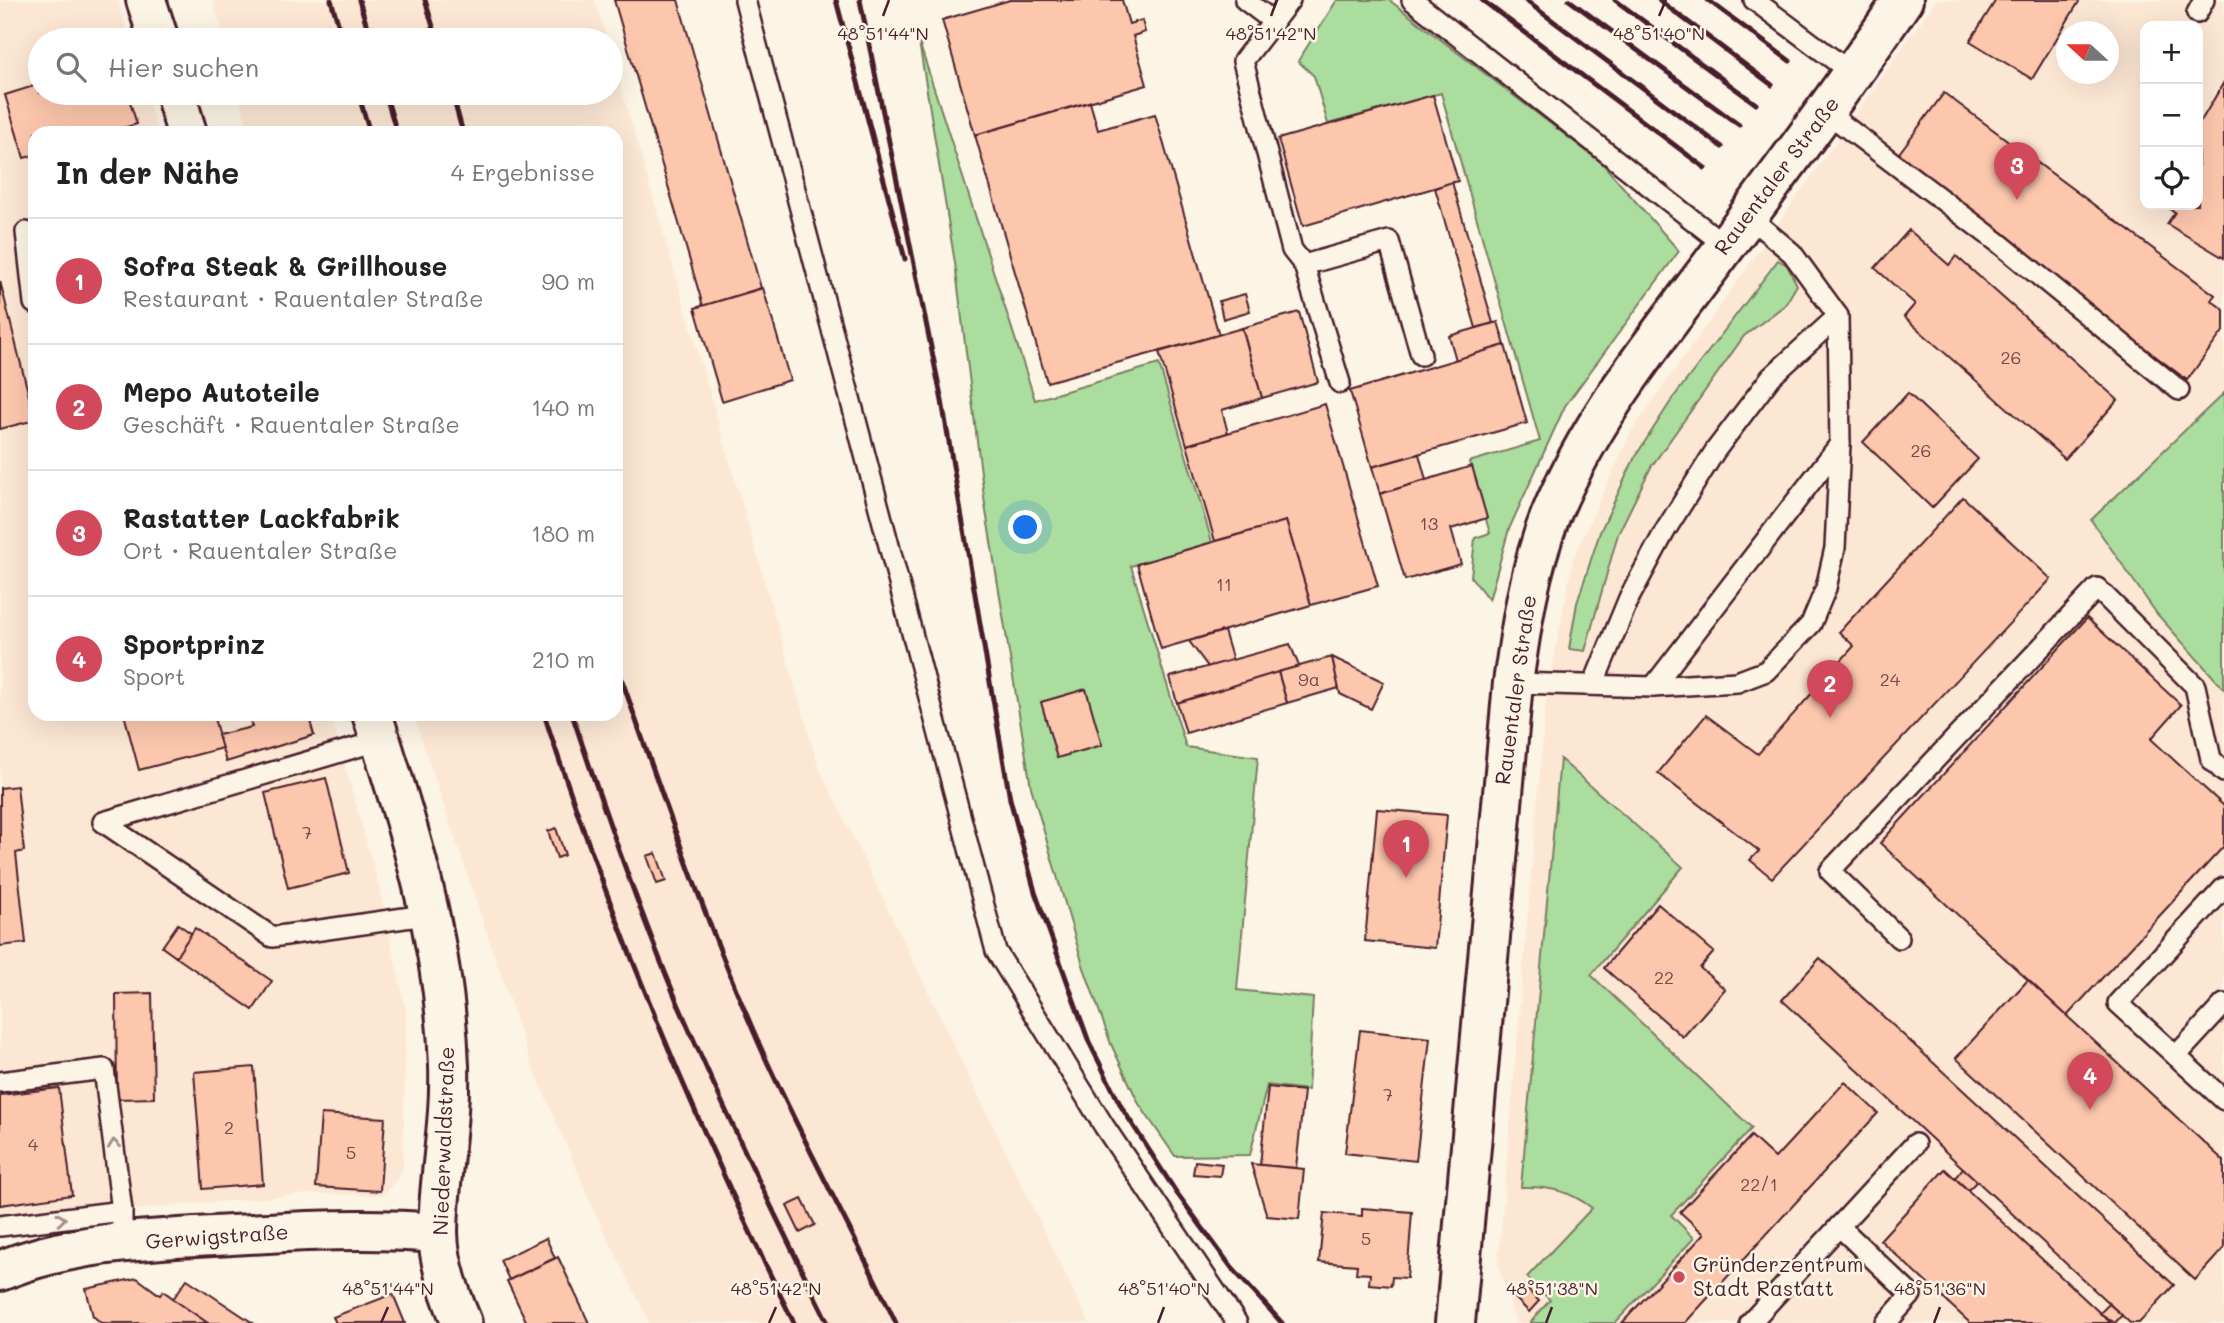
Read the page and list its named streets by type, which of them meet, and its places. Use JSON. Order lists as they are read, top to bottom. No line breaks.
{"streets":{"street":["Rauentaler Straße","Niederwaldstraße","Gerwigstraße"]},"crossings":[["Niederwaldstraße","Gerwigstraße"]],"places":["Gründerzentrum Stadt Rastatt"],"house_numbers":["26","26","13","11","9a","24","7","22","7","2","4","5","22/1","5"],"north":"left","page":{"map_buttons":["+","−"],"search":"Hier suchen","heading":["In der Nähe","4 Ergebnisse"],"pins":["3","2","1","4"],"list":[{"mark":"1","name":"Sofra Steak & Grillhouse","note":"Restaurant · Rauentaler Straße","value":"90 m"},{"mark":"2","name":"Mepo Autoteile","note":"Geschäft · Rauentaler Straße","value":"140 m"},{"mark":"3","name":"Rastatter Lackfabrik","note":"Ort · Rauentaler Straße","value":"180 m"},{"mark":"4","name":"Sportprinz","note":"Sport","value":"210 m"}]},"coordinates":["48°51'44\"N","48°51'42\"N","48°51'40\"N","48°51'38\"N","48°51'36\"N"]}
